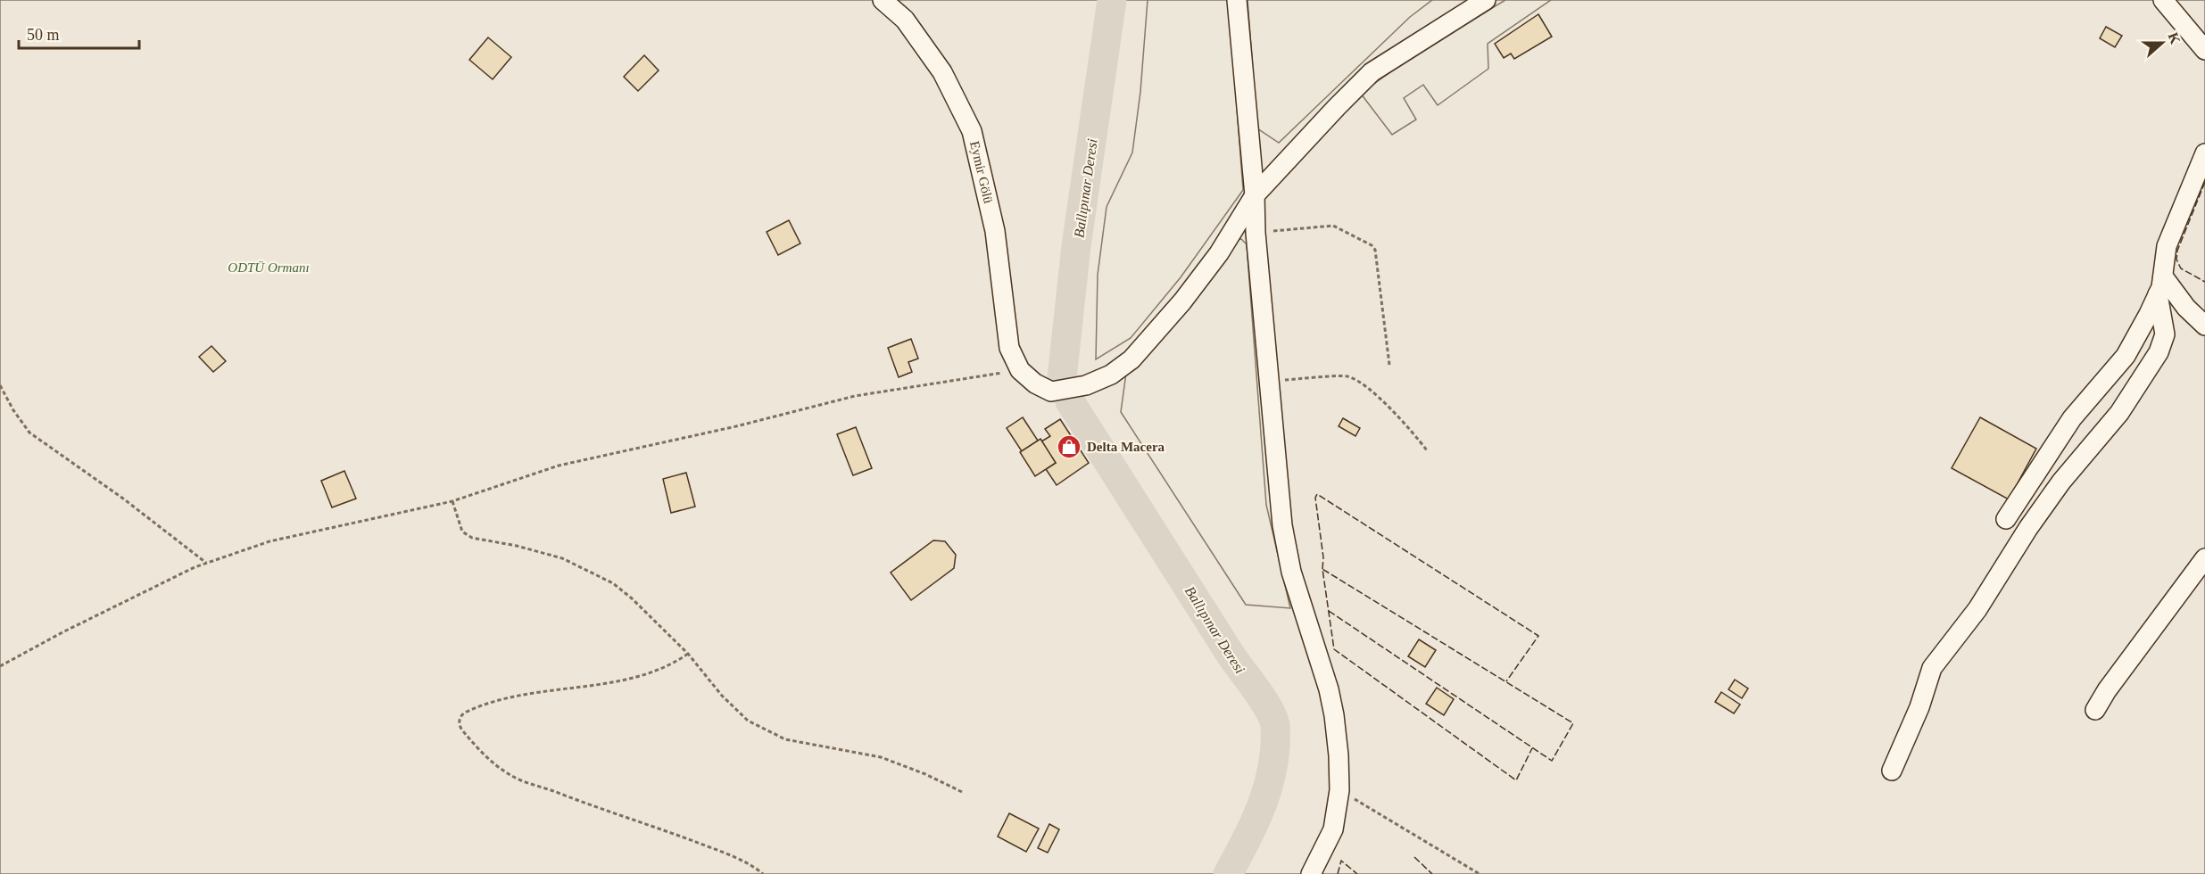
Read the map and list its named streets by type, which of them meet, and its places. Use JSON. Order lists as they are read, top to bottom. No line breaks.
{"streets":{"street":["Eymir Gölü"]},"water":["Ballıpınar Deresi"],"parks":["ODTÜ Ormanı"],"places":{"shop":["Delta Macera"]},"scale_bar":"50 m","north":"right"}
